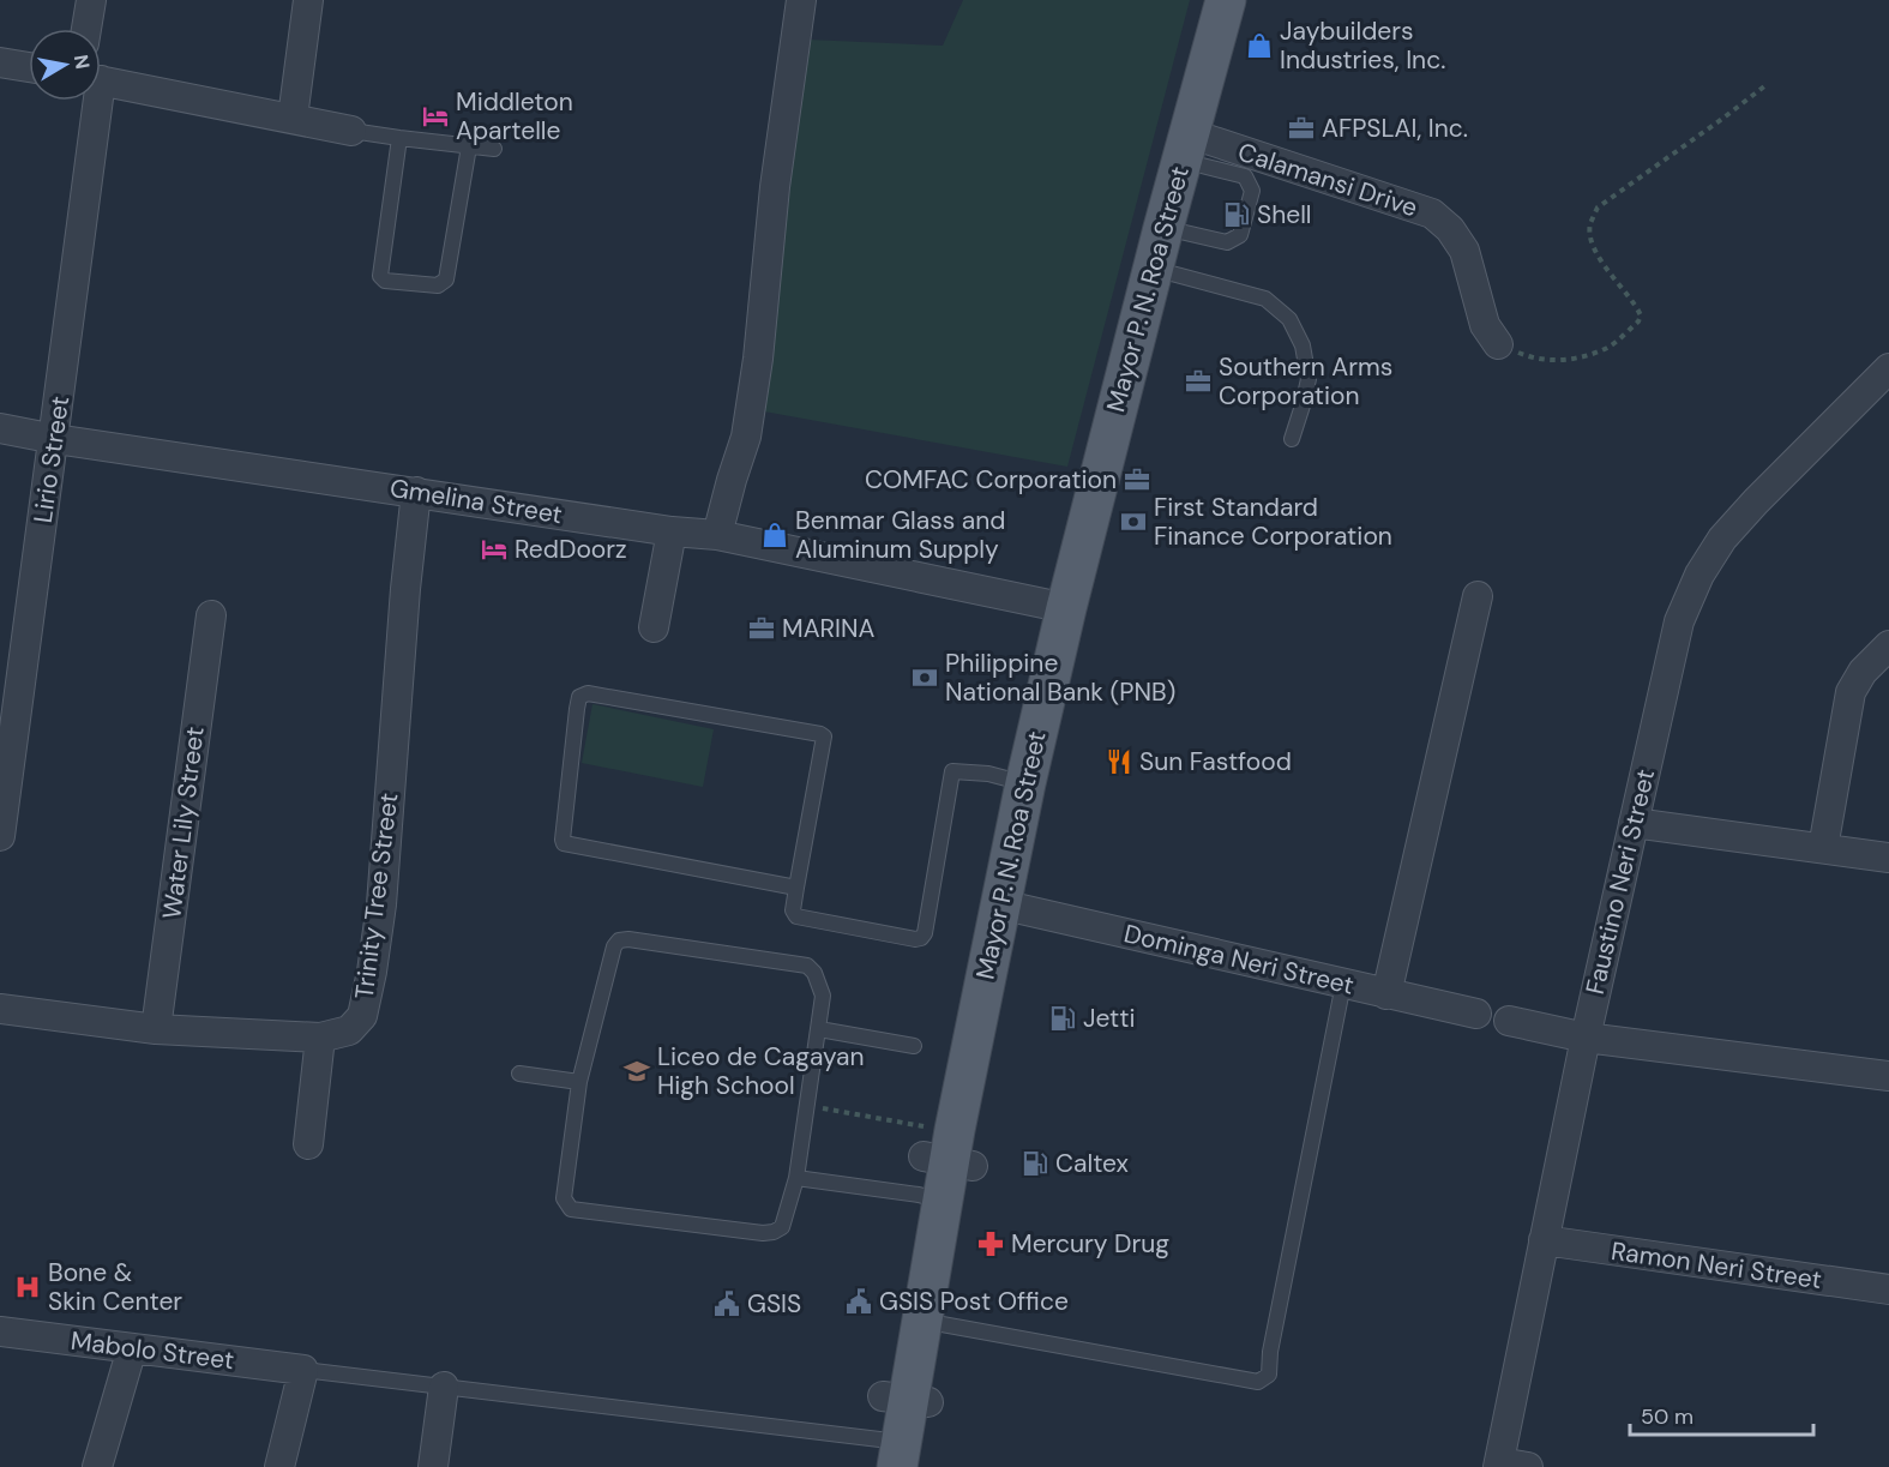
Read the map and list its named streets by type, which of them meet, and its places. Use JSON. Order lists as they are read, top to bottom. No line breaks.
{"streets":{"main road":["Mayor P. N. Roa Street"],"street":["Calamansi Drive","Lirio Street","Gmelina Street","Water Lily Street","Faustino Neri Street","Trinity Tree Street","Dominga Neri Street","Ramon Neri Street","Mabolo Street"]},"crossings":[["Calamansi Drive","Mayor P. N. Roa Street"],["Mayor P. N. Roa Street","Gmelina Street"],["Mayor P. N. Roa Street","Dominga Neri Street"],["Lirio Street","Gmelina Street"],["Gmelina Street","Trinity Tree Street"],["Water Lily Street","Trinity Tree Street"],["Faustino Neri Street","Ramon Neri Street"]],"places":{"shop":["Jaybuilders Industries, Inc.","Benmar Glass and Aluminum Supply"],"hotel":["Middleton Apartelle","RedDoorz"],"office":["AFPSLAI, Inc.","Southern Arms Corporation","COMFAC Corporation","MARINA"],"fuel station":["Shell","Jetti","Caltex"],"bank":["First Standard Finance Corporation","Philippine National Bank (PNB)"],"restaurant":["Sun Fastfood"],"school or university":["Liceo de Cagayan High School"],"pharmacy":["Mercury Drug"],"hospital":["Bone & Skin Center"],"public building":["GSIS Post Office","GSIS"]},"scale_bar":"50 m","north":"right"}
